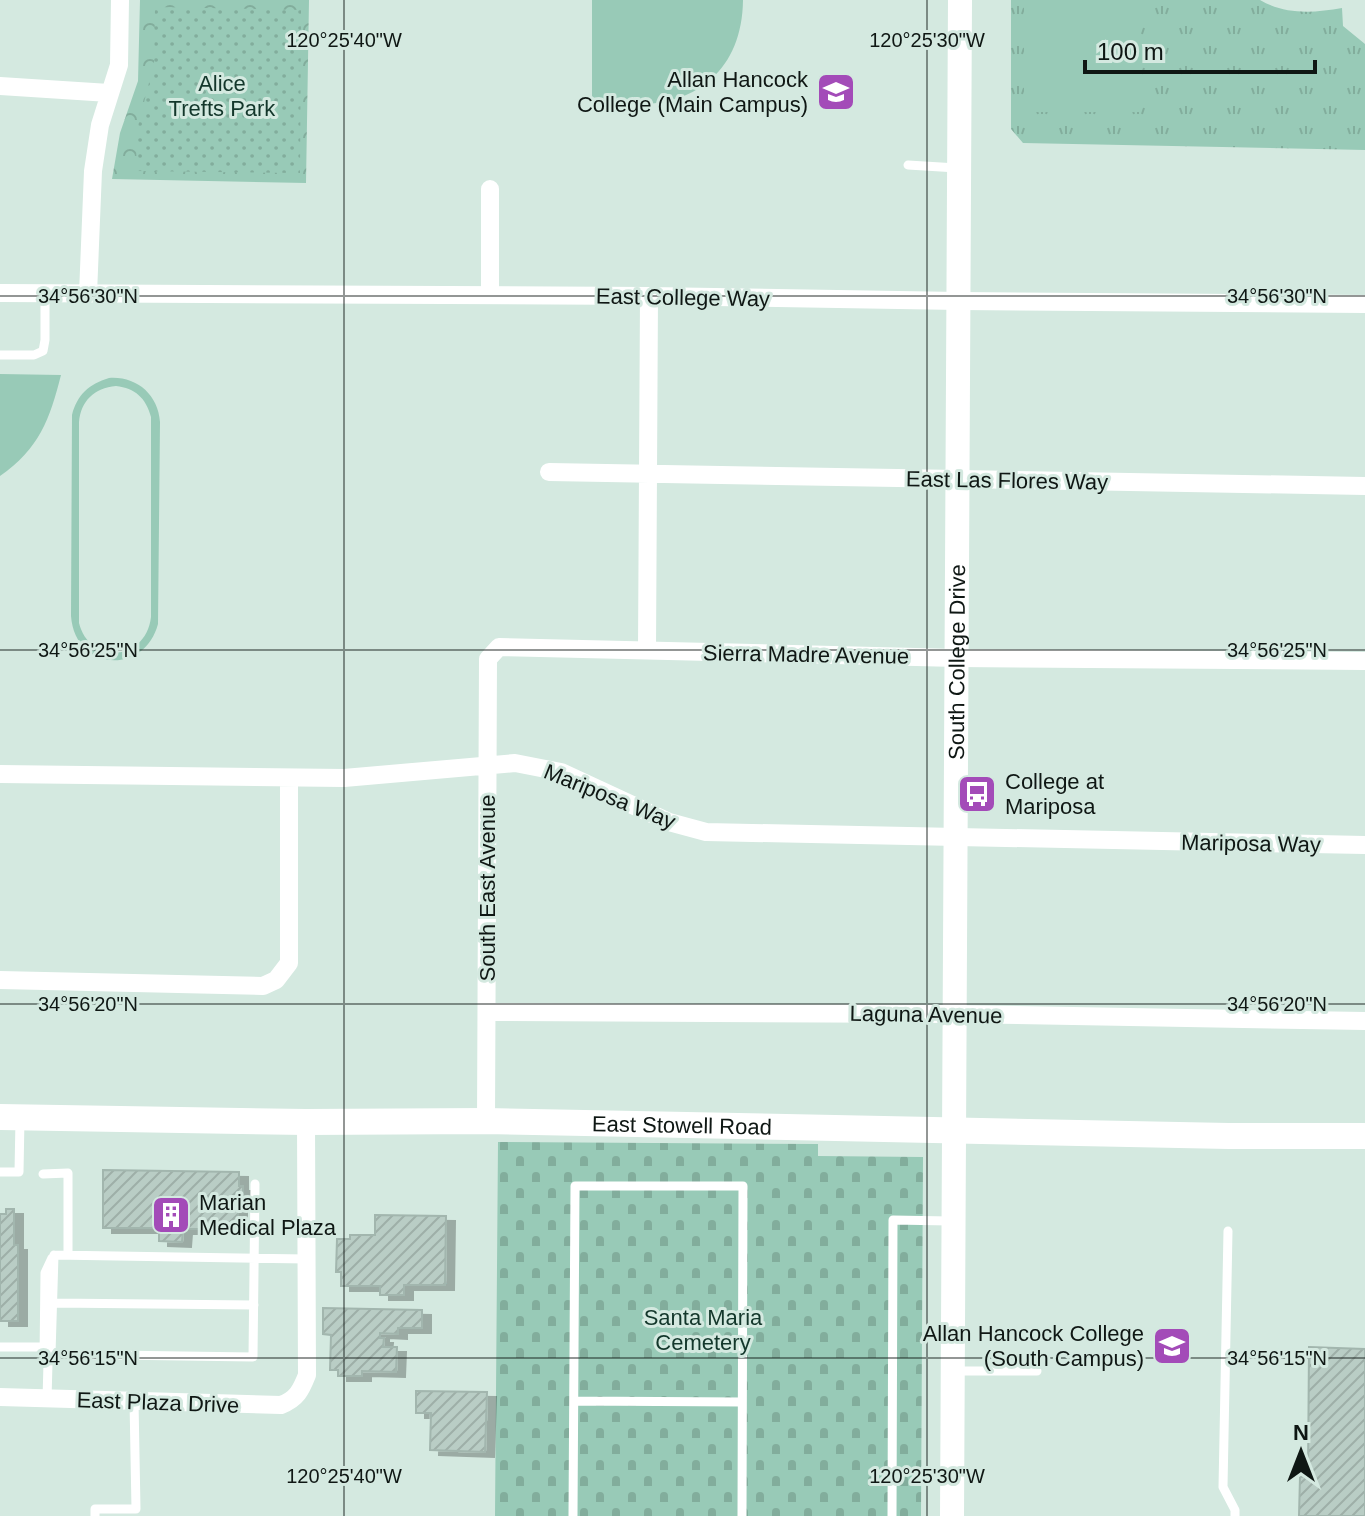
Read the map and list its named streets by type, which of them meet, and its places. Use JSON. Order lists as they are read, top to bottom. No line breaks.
{"streets":{"main road":["East Stowell Road"],"street":["East College Way","East Las Flores Way","Sierra Madre Avenue","South College Drive","Mariposa Way","South East Avenue","Laguna Avenue","East Plaza Drive"]},"crossings":[["East College Way","South College Drive"],["East Las Flores Way","South College Drive"],["Sierra Madre Avenue","South College Drive"],["Sierra Madre Avenue","South East Avenue"],["South College Drive","Mariposa Way"],["South College Drive","Laguna Avenue"],["South College Drive","East Stowell Road"],["Mariposa Way","South East Avenue"],["South East Avenue","Laguna Avenue"],["South East Avenue","East Stowell Road"]],"parks":["Alice Trefts Park","Santa Maria Cemetery"],"places":{"school or university":["Allan Hancock College (Main Campus)","Allan Hancock College (South Campus)"],"bus stop":["College at Mariposa"],"building":["Marian Medical Plaza"]},"scale_bar":"100 m","north":"top","coordinates":["120°25'40\"W","120°25'30\"W","34°56'30\"N","34°56'25\"N","34°56'20\"N","34°56'15\"N"]}
